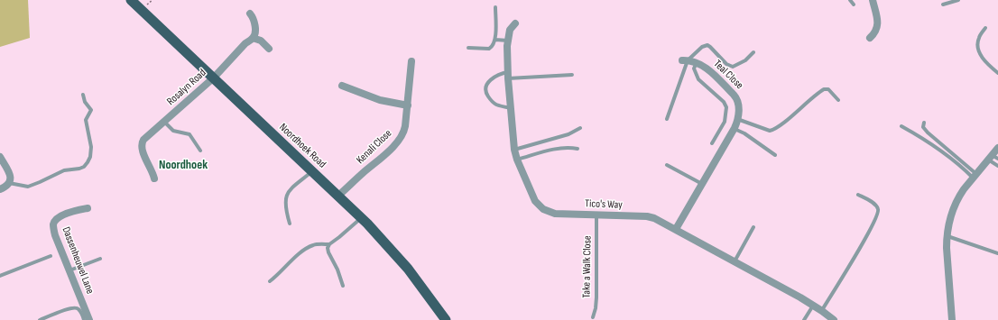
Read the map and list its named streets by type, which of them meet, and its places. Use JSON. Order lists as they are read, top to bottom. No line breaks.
{"streets":{"main road":["Noordhoek Road"],"street":["Teal Close","Rosalyn Road","Kenali Close","Tico's Way","Dassenheuwel Lane"],"lane":["Take a Walk Close"]},"crossings":[["Teal Close","Tico's Way"],["Rosalyn Road","Noordhoek Road"],["Noordhoek Road","Kenali Close"],["Tico's Way","Take a Walk Close"]],"districts":["Noordhoek"]}
